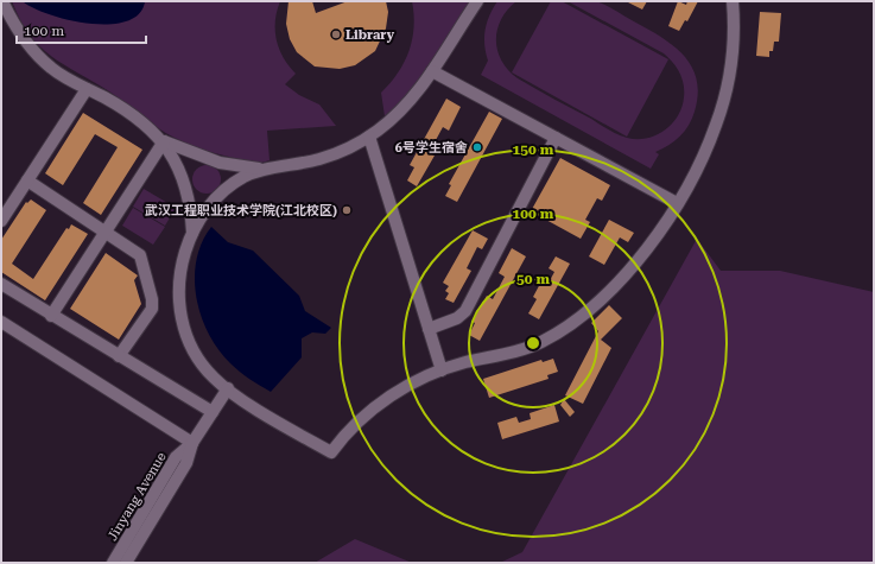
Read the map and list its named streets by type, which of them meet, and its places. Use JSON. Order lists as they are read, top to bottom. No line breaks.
{"streets":{"street":["Jinyang Avenue"]},"places":["Library","6号学生宿舍","武汉工程职业技术学院(江北校区)"],"scale_bar":"100 m","rings":["150 m","100 m","50 m"]}
